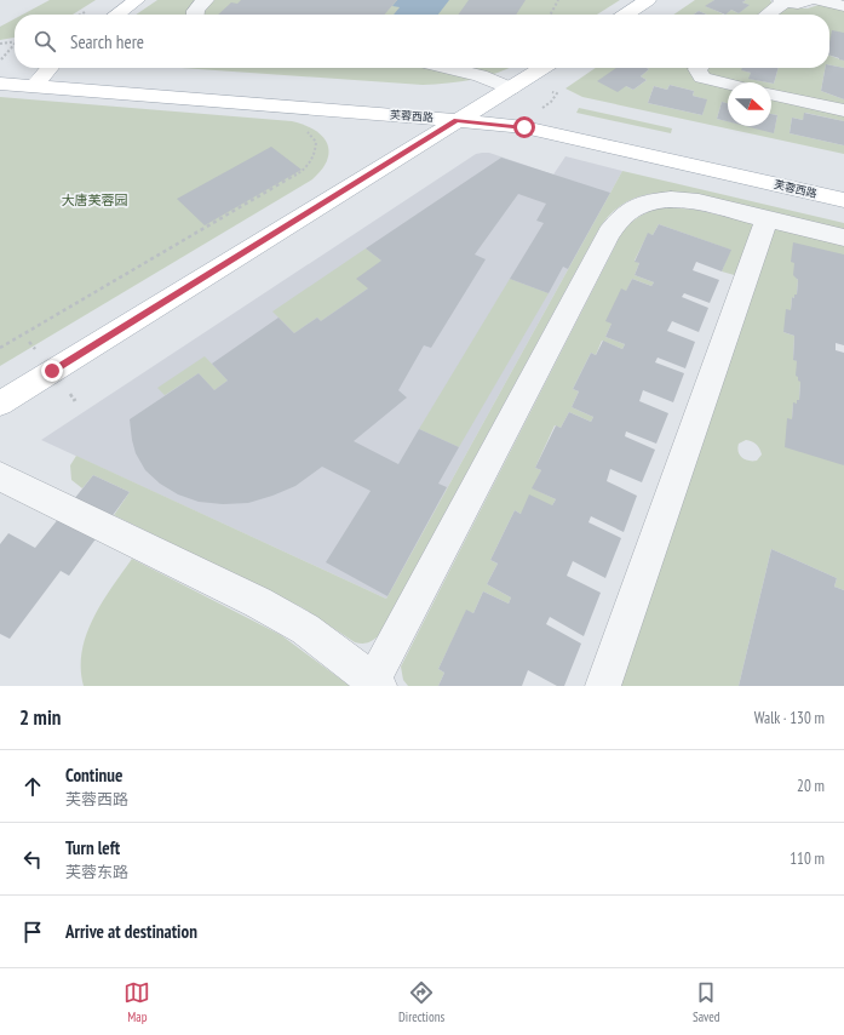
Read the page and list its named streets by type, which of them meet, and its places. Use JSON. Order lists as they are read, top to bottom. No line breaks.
{"streets":{"main road":["芙蓉西路"]},"parks":["大唐芙蓉园"],"north":"right","page":{"search":"Search here","heading":["2 min","Walk · 130 m"],"list":[["Continue","芙蓉西路","20 m"],["Turn left","芙蓉东路","110 m"],"Arrive at destination"],"nav":["Map","Directions","Saved"]}}
